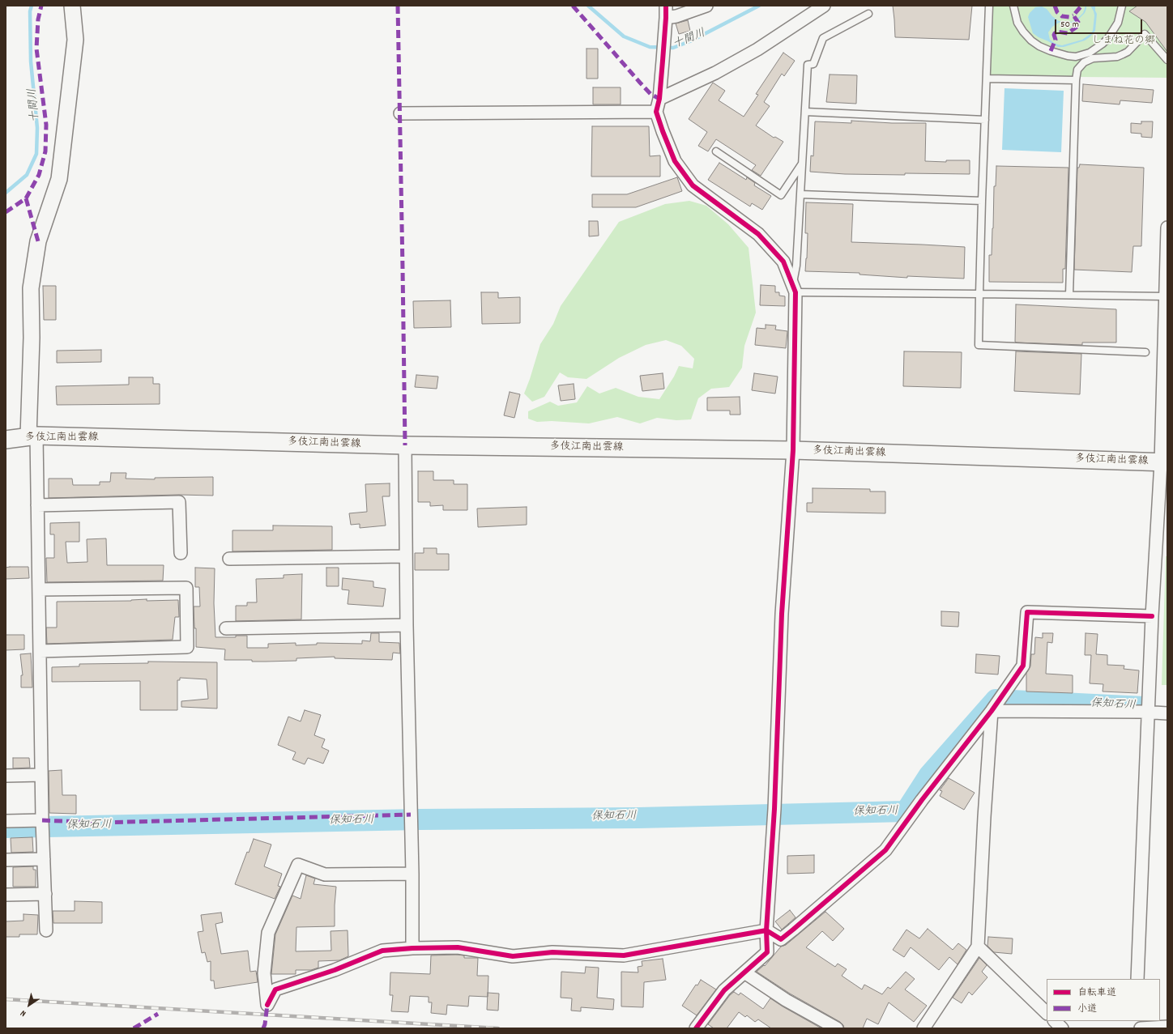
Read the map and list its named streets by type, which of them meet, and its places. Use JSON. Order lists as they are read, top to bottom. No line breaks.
{"streets":{"main road":["多伎江南出雲線"]},"water":["十間川","保知石川"],"parks":["しまね花の郷"],"legend":["自転車道","小道"],"scale_bar":"50 m","north":"bottom left"}
